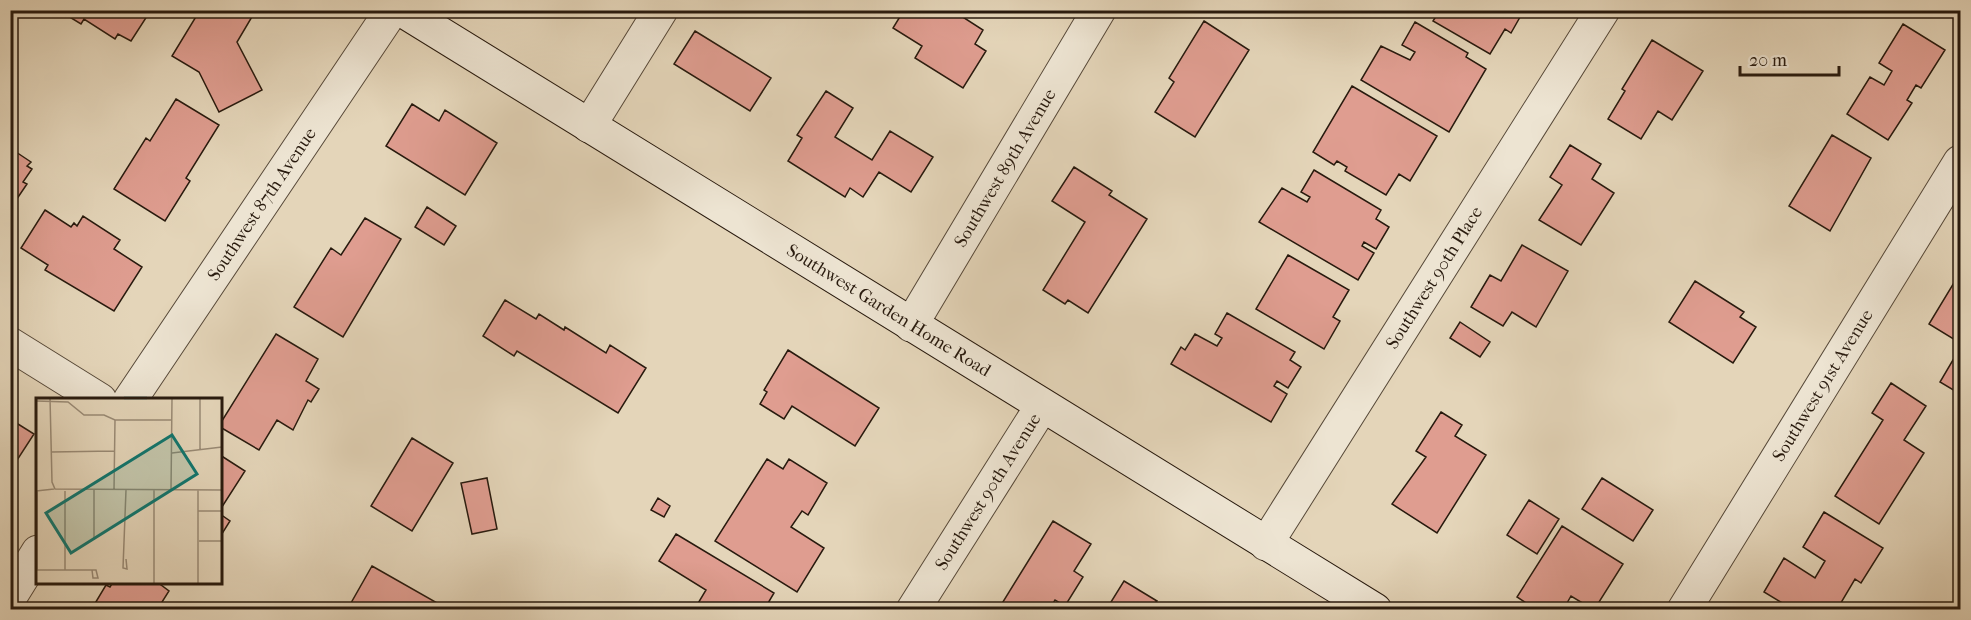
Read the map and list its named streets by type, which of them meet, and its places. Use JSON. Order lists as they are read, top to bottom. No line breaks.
{"streets":{"street":["Southwest 89th Avenue","Southwest 87th Avenue","Southwest 90th Place","Southwest Garden Home Road","Southwest 91st Avenue","Southwest 90th Avenue"]},"crossings":[["Southwest 89th Avenue","Southwest Garden Home Road"],["Southwest 90th Place","Southwest Garden Home Road"],["Southwest Garden Home Road","Southwest 90th Avenue"]],"scale_bar":"20 m"}
